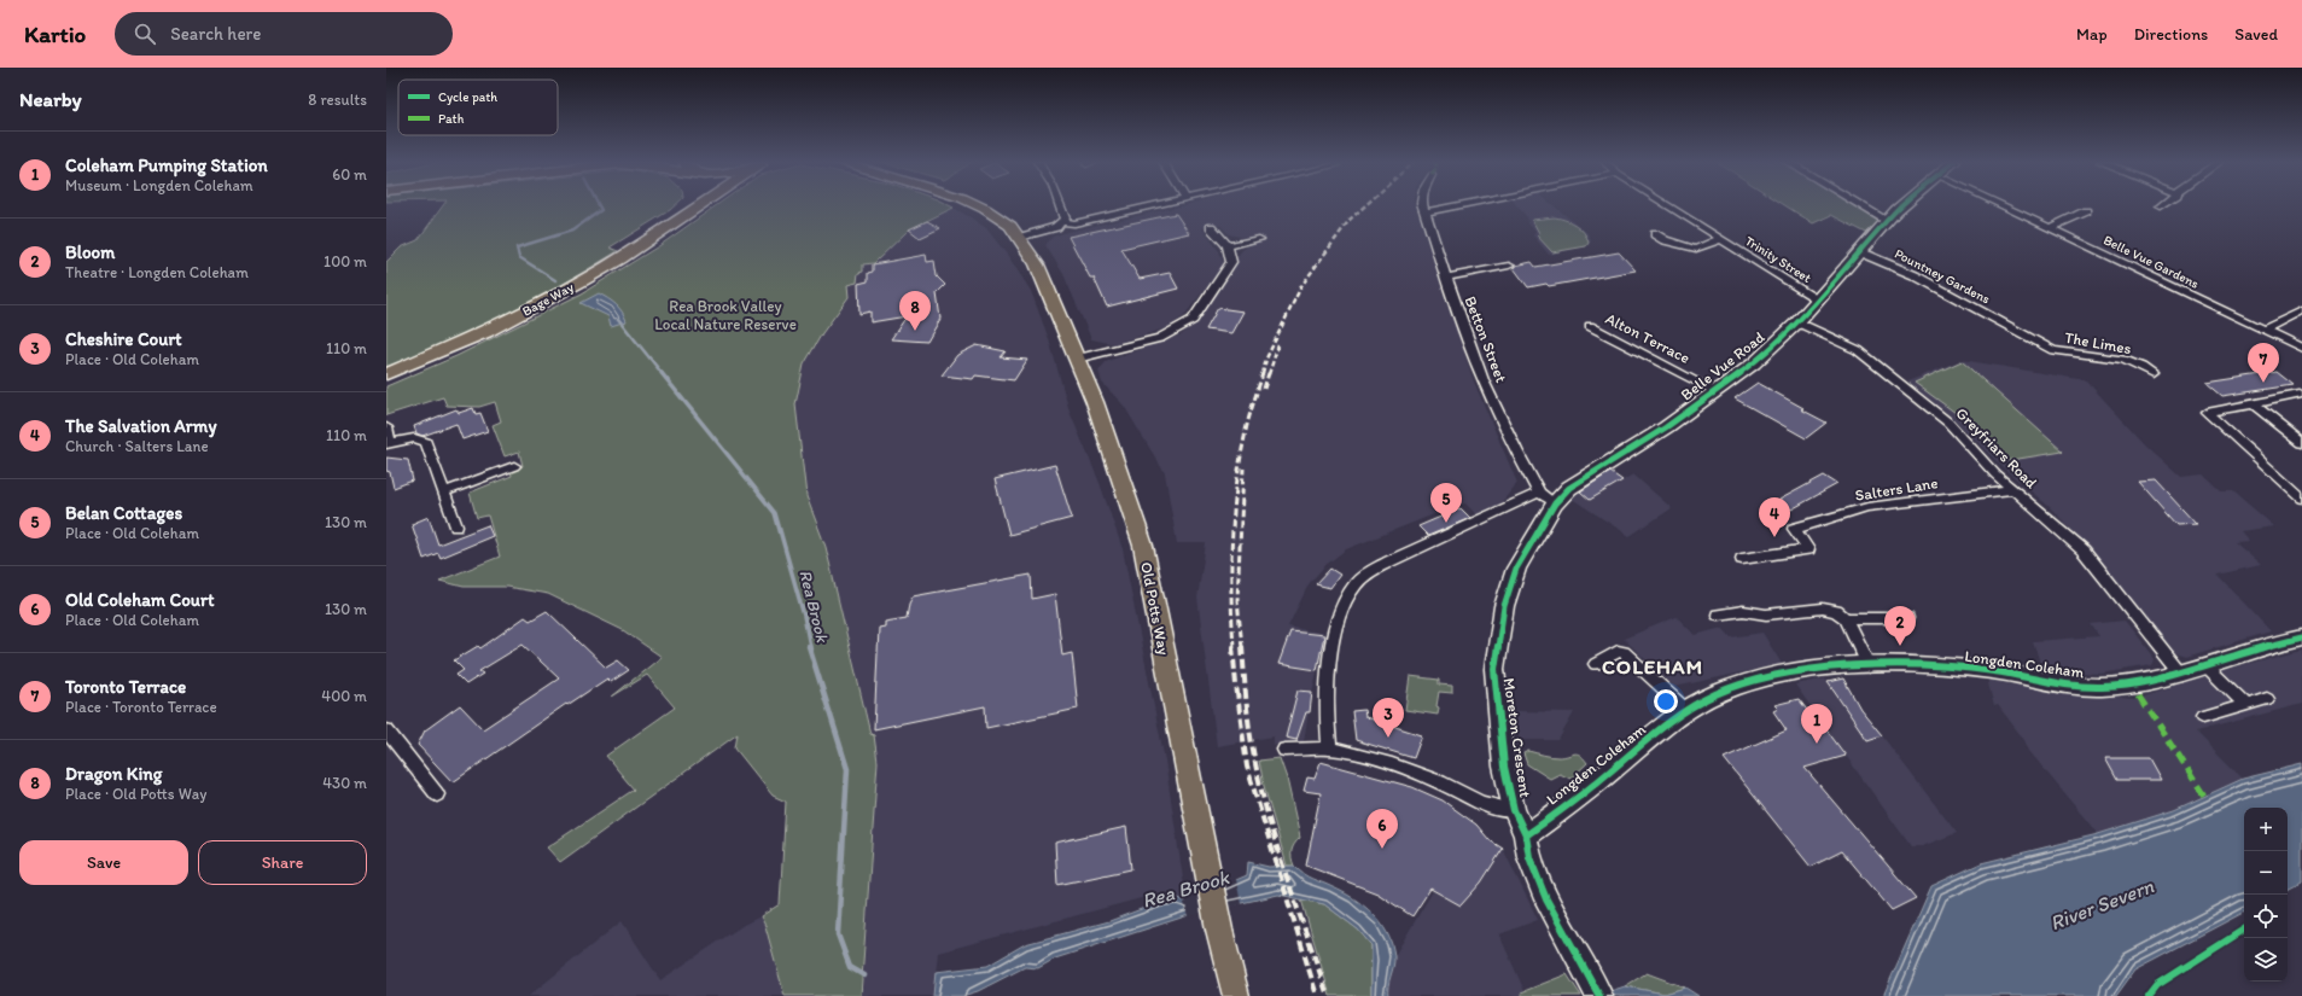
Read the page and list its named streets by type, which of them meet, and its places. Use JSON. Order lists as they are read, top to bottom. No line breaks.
{"streets":{"main road":["Bage Way","Old Potts Way"],"street":["Trinity Street","Belle Vue Gardens","Pountney Gardens","Alton Terrace","Betton Street","The Limes","Belle Vue Road","Greyfriars Road","Salters Lane","Longden Coleham","Moreton Crescent"]},"crossings":[["Trinity Street","Belle Vue Road"],["Pountney Gardens","The Limes"],["Pountney Gardens","Belle Vue Road"],["Alton Terrace","Belle Vue Road"],["Betton Street","Belle Vue Road"],["Belle Vue Road","Greyfriars Road"],["Belle Vue Road","Moreton Crescent"],["Greyfriars Road","Salters Lane"],["Greyfriars Road","Longden Coleham"],["Longden Coleham","Moreton Crescent"]],"districts":["COLEHAM"],"water":["Rea Brook","River Severn"],"parks":["Rea Brook Valley Local Nature Reserve"],"legend":["Cycle path","Path"],"page":{"header":"Kartio","search":"Search here","nav":["Map","Directions","Saved"],"heading":["Nearby","8 results"],"list":[{"mark":"1","name":"Coleham Pumping Station","note":"Museum · Longden Coleham","value":"60 m"},{"mark":"2","name":"Bloom","note":"Theatre · Longden Coleham","value":"100 m"},{"mark":"3","name":"Cheshire Court","note":"Place · Old Coleham","value":"110 m"},{"mark":"4","name":"The Salvation Army","note":"Church · Salters Lane","value":"110 m"},{"mark":"5","name":"Belan Cottages","note":"Place · Old Coleham","value":"130 m"},{"mark":"6","name":"Old Coleham Court","note":"Place · Old Coleham","value":"130 m"},{"mark":"7","name":"Toronto Terrace","note":"Place · Toronto Terrace","value":"400 m"},{"mark":"8","name":"Dragon King","note":"Place · Old Potts Way","value":"430 m"}],"pins":["8","7","5","4","2","3","1","6"],"map_buttons":["+","−"],"buttons":["Save","Share"]}}
